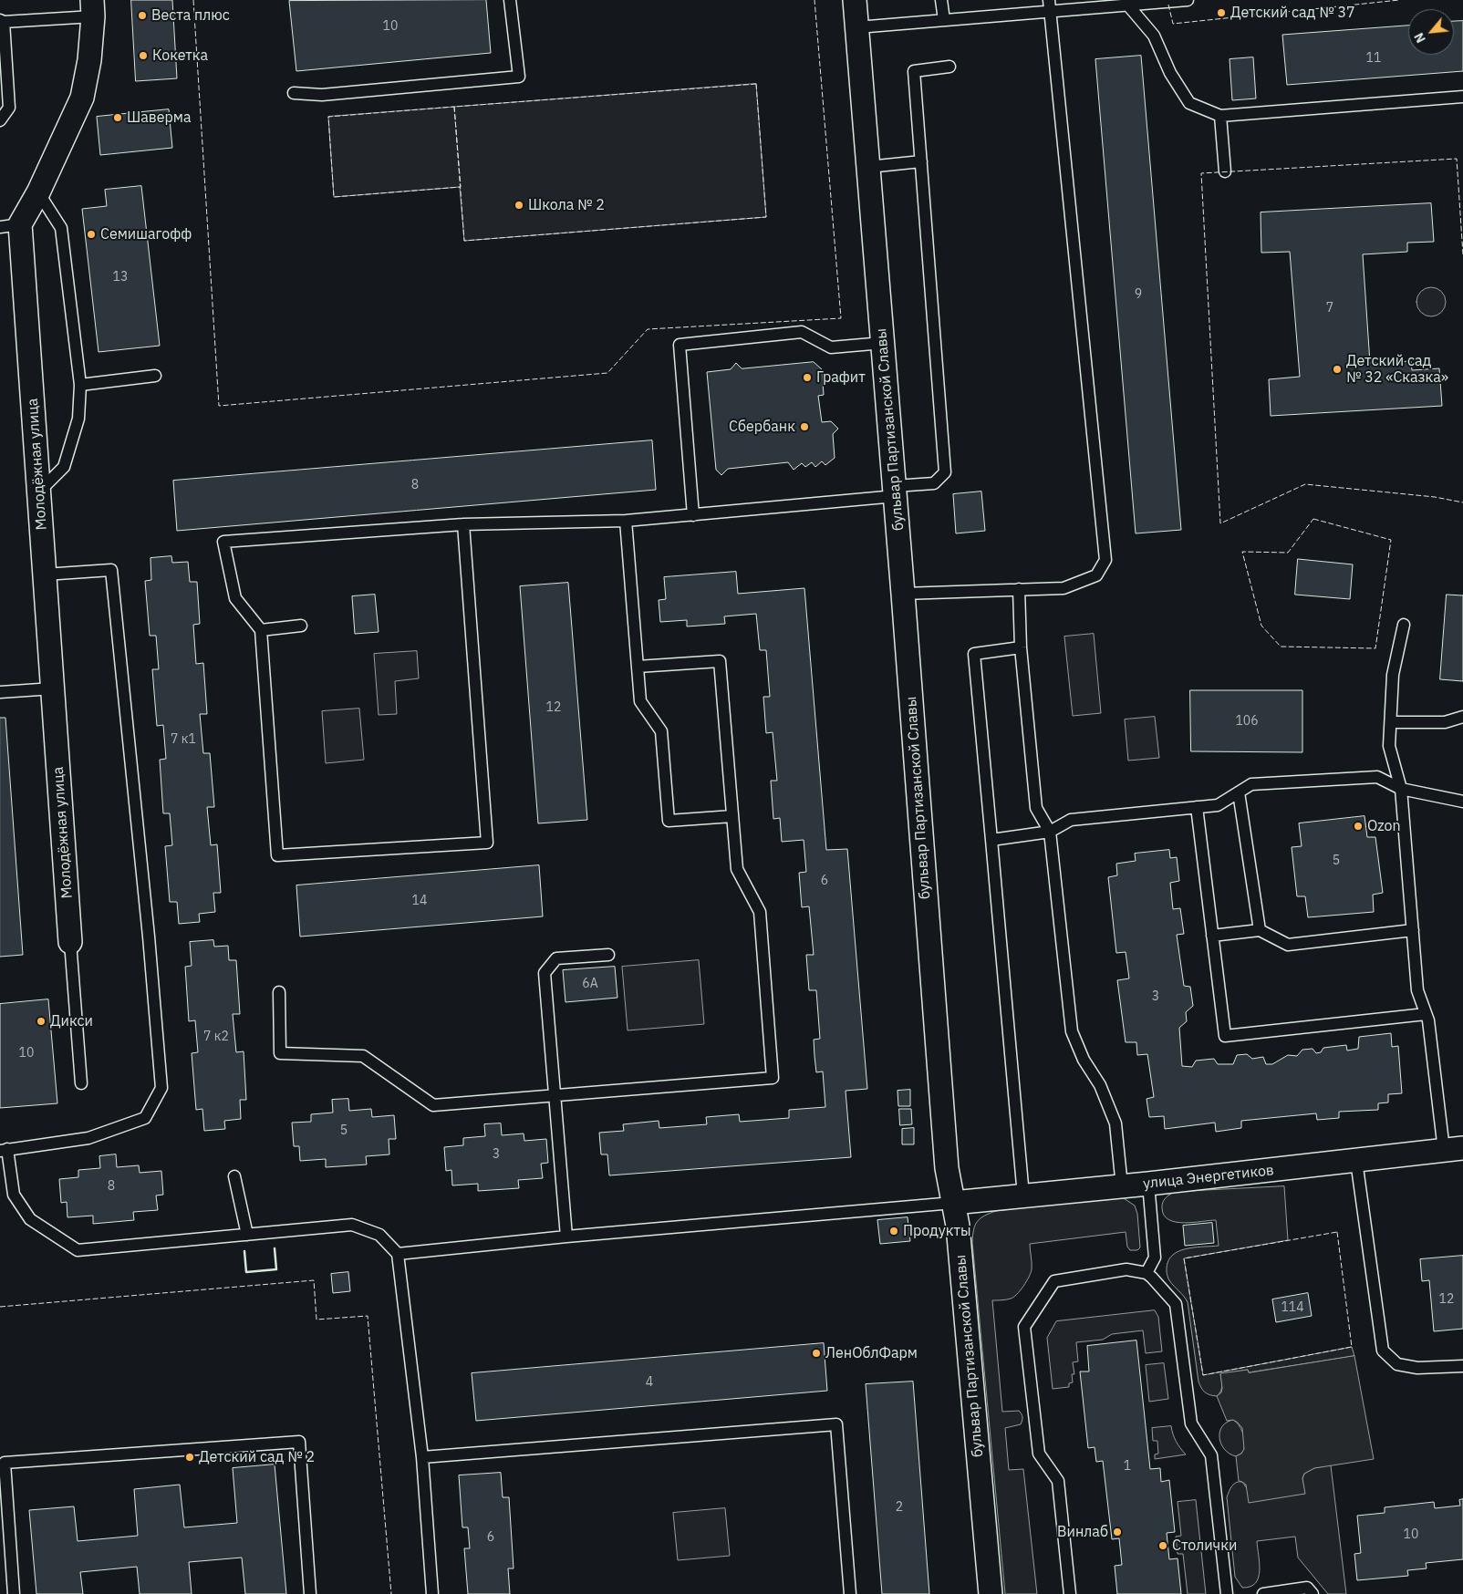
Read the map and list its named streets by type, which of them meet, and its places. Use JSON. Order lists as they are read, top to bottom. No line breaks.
{"streets":{"street":["бульвар Партизанской Славы","Молодёжная улица","улица Энергетиков"]},"crossings":[["бульвар Партизанской Славы","улица Энергетиков"]],"places":["Детский сад № 37","Веста плюс","Кокетка","Шаверма","Школа № 2","Семишагофф","Детский сад № 32 «Сказка»","Графит","Сбербанк","Ozon","Дикси","Продукты","ЛенОблФарм","Детский сад № 2","Винлаб","Столички"],"house_numbers":["10","11","13","9","7","8","12","106","7 к1","5","6","14","6А","3","7 к2","10","5","3","8","12","114","4","1","2","10","6"],"north":"bottom left"}
